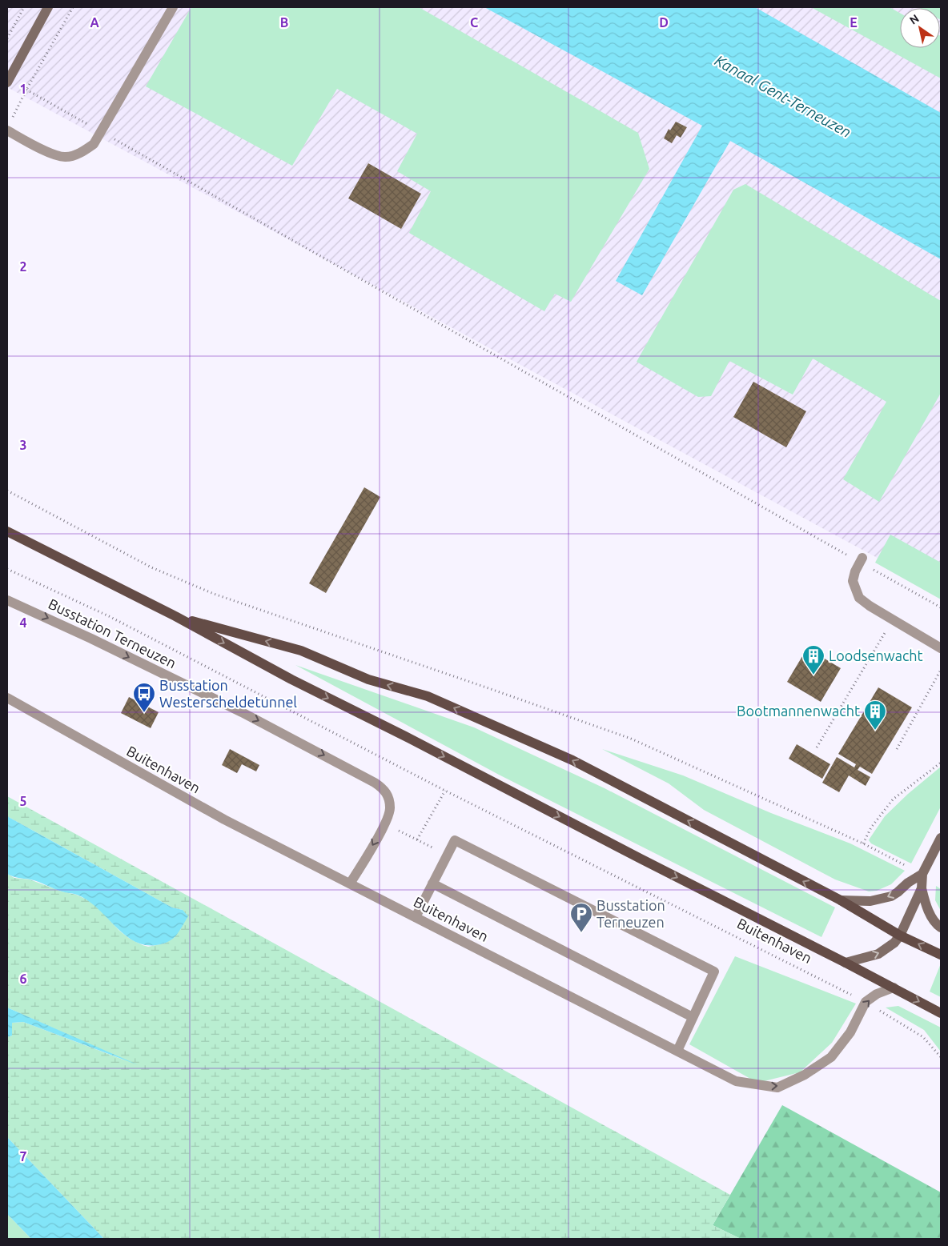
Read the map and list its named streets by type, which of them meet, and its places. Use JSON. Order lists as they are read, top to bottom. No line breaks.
{"streets":{"main road":["Buitenhaven"],"street":["Busstation Terneuzen"]},"crossings":[["Busstation Terneuzen","Buitenhaven"]],"one_way":["Busstation Terneuzen"],"water":["Kanaal Gent-Terneuzen"],"places":{"building":["Loodsenwacht","Bootmannenwacht"],"bus stop":["Busstation Westerscheldetunnel"],"parking":["Busstation Terneuzen"]},"north":"top left","grid":{"columns":["A","B","C","D","E"],"rows":["1","2","3","4","5","6","7"]}}
